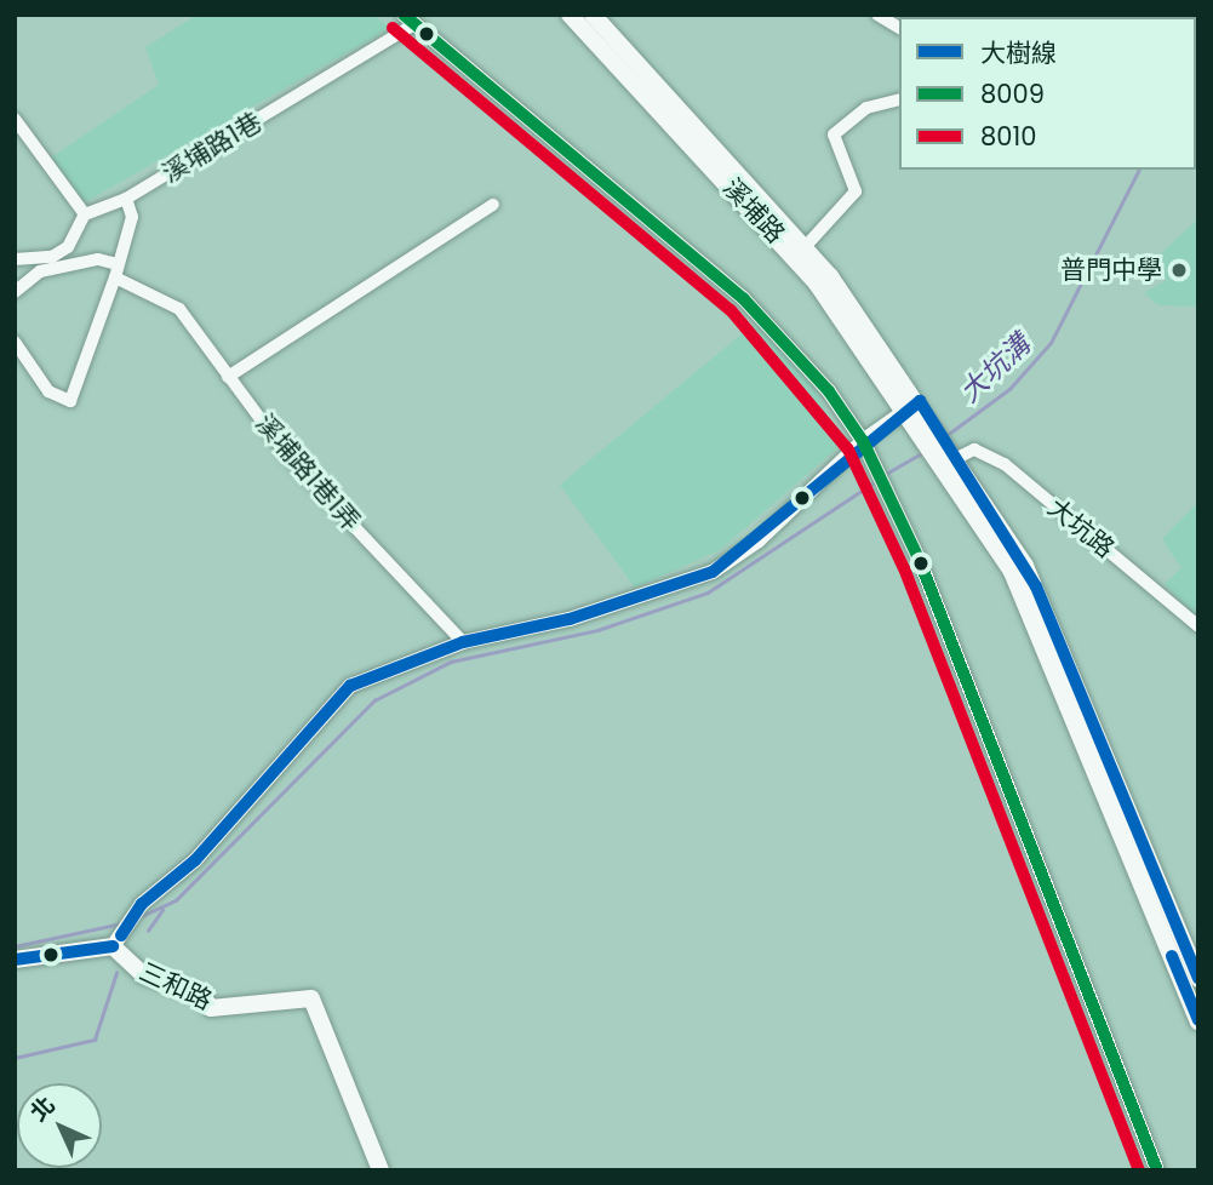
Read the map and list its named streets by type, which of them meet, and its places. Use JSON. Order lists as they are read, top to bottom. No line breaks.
{"streets":{"main road":["溪埔路","三和路"],"street":["溪埔路1巷","溪埔路1巷1弄","大坑路"]},"crossings":[["溪埔路","大坑路"]],"water":["大坑溝"],"places":["普門中學"],"lines":["transit line 8009","transit line 8010","transit line 大樹線"],"legend":["大樹線","8009","8010"],"north":"top left"}
